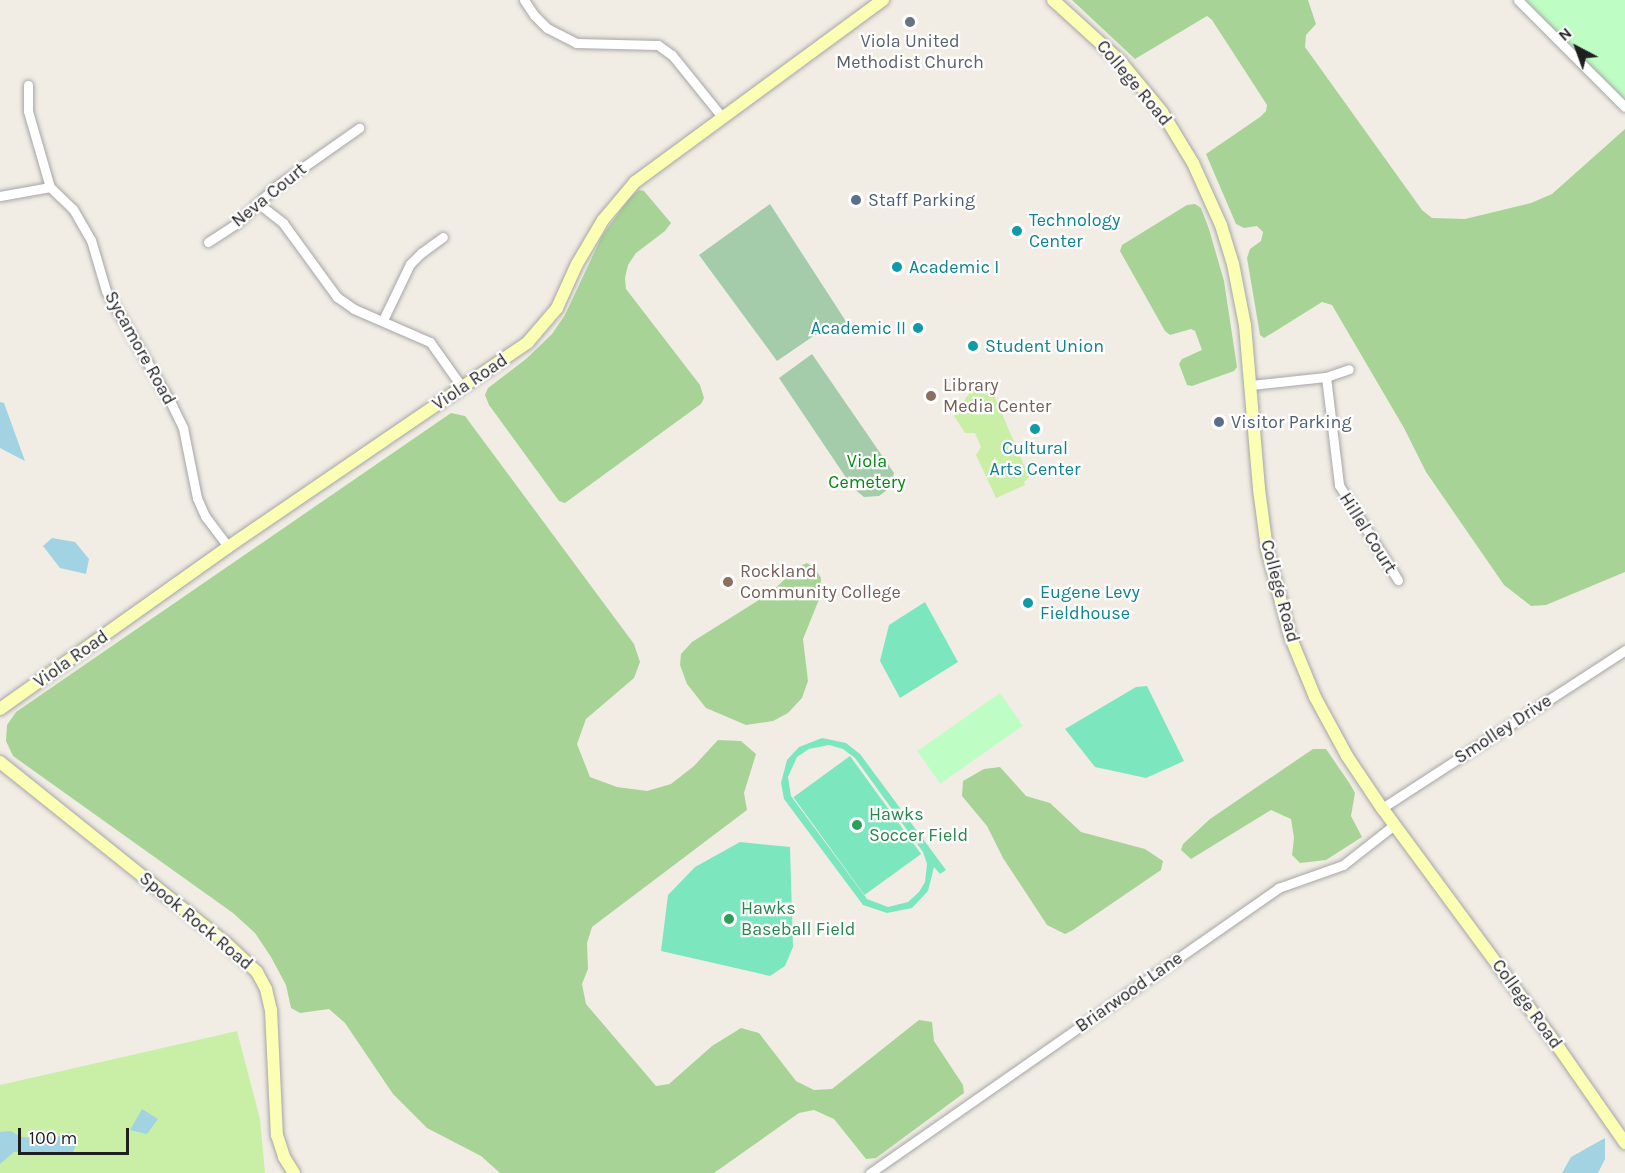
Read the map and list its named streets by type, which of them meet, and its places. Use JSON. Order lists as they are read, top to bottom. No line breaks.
{"streets":{"street":["College Road","Neva Court","Sycamore Road","Viola Road","Hillel Court","Smolley Drive","Spook Rock Road","Briarwood Lane"]},"crossings":[["College Road","Smolley Drive"],["College Road","Briarwood Lane"],["Sycamore Road","Viola Road"]],"parks":["Viola Cemetery"],"places":["Viola United Methodist Church","Staff Parking","Technology Center","Academic I","Academic II","Student Union","Library Media Center","Visitor Parking","Cultural Arts Center","Rockland Community College","Eugene Levy Fieldhouse","Hawks Soccer Field","Hawks Baseball Field"],"scale_bar":"100 m","north":"top left"}
